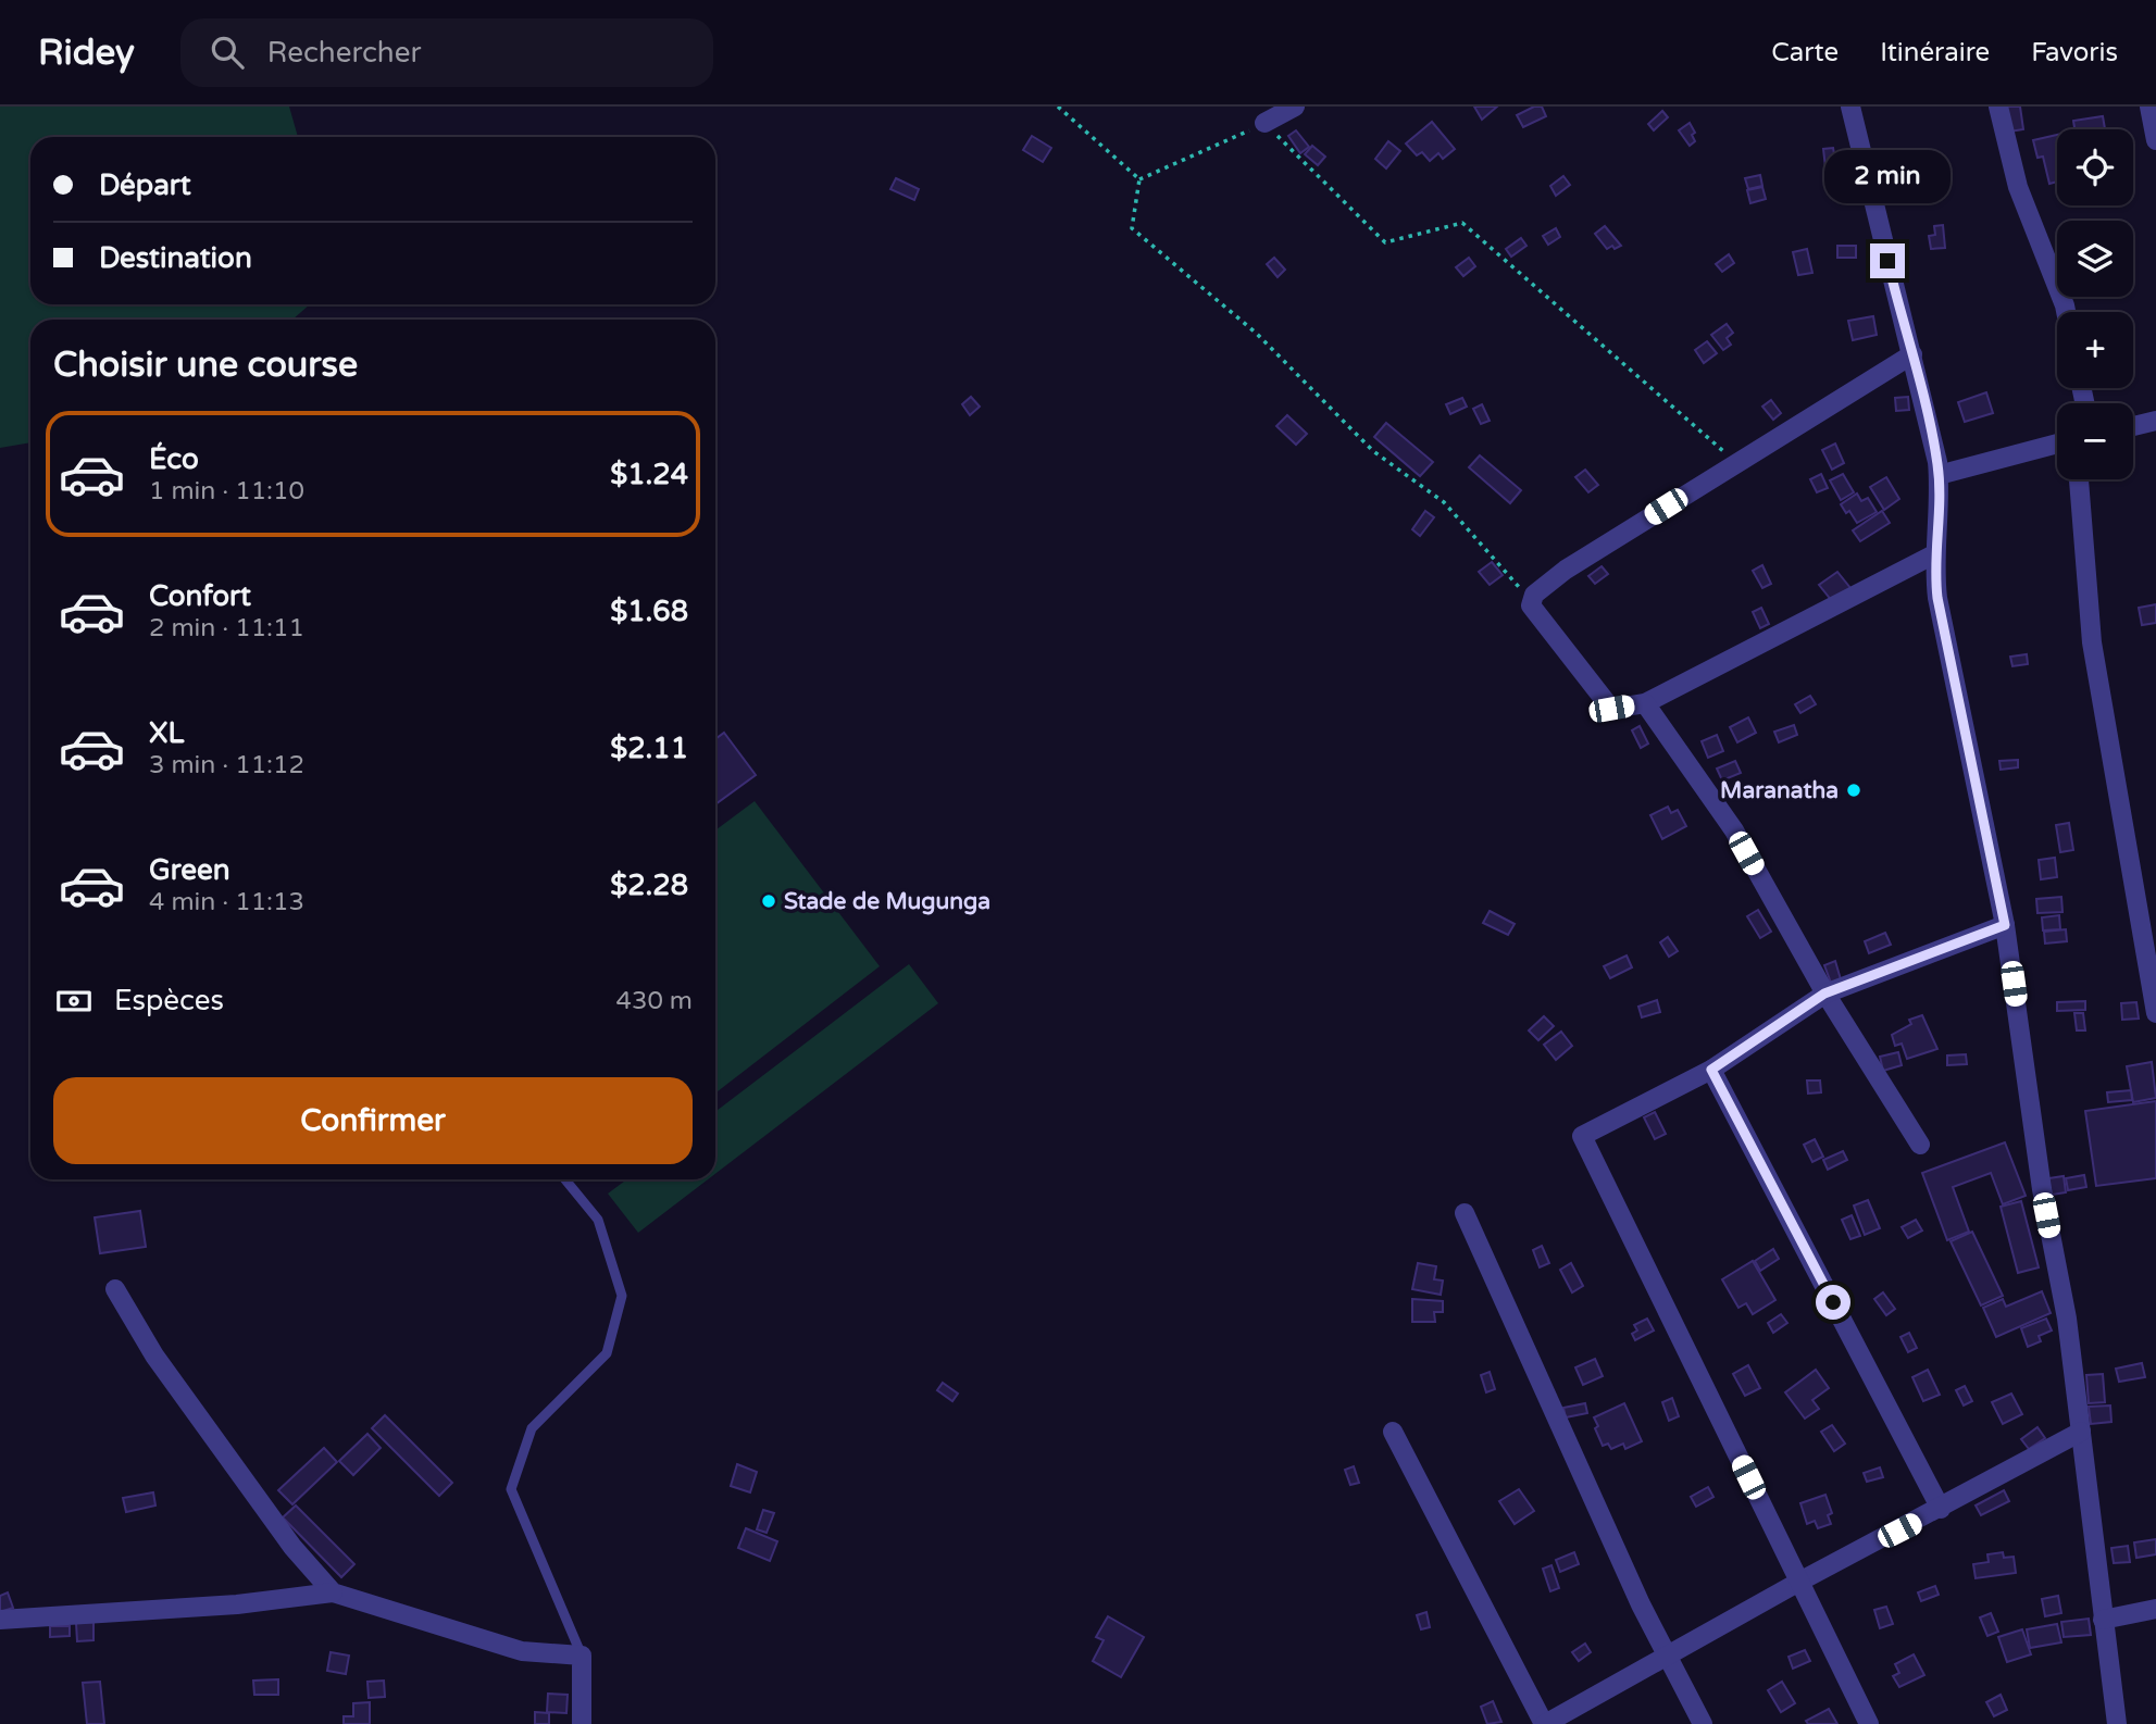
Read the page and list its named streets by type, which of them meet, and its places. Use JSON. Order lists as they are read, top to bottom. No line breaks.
{"places":["Maranatha","Stade de Mugunga"],"page":{"header":"Ridey","search":"Rechercher","nav":["Carte","Itinéraire","Favoris"],"map_buttons":["+","−"],"banner":["Départ","Destination"],"bubble":"2 min","heading":"Choisir une course","list":[{"name":"Éco","note":"1 min · 11:10","value":"$1.24"},{"name":"Confort","note":"2 min · 11:11","value":"$1.68"},{"name":"XL","note":"3 min · 11:12","value":"$2.11"},{"name":"Green","note":"4 min · 11:13","value":"$2.28"}],"pay":["Espèces","430 m"],"buttons":"Confirmer"}}
